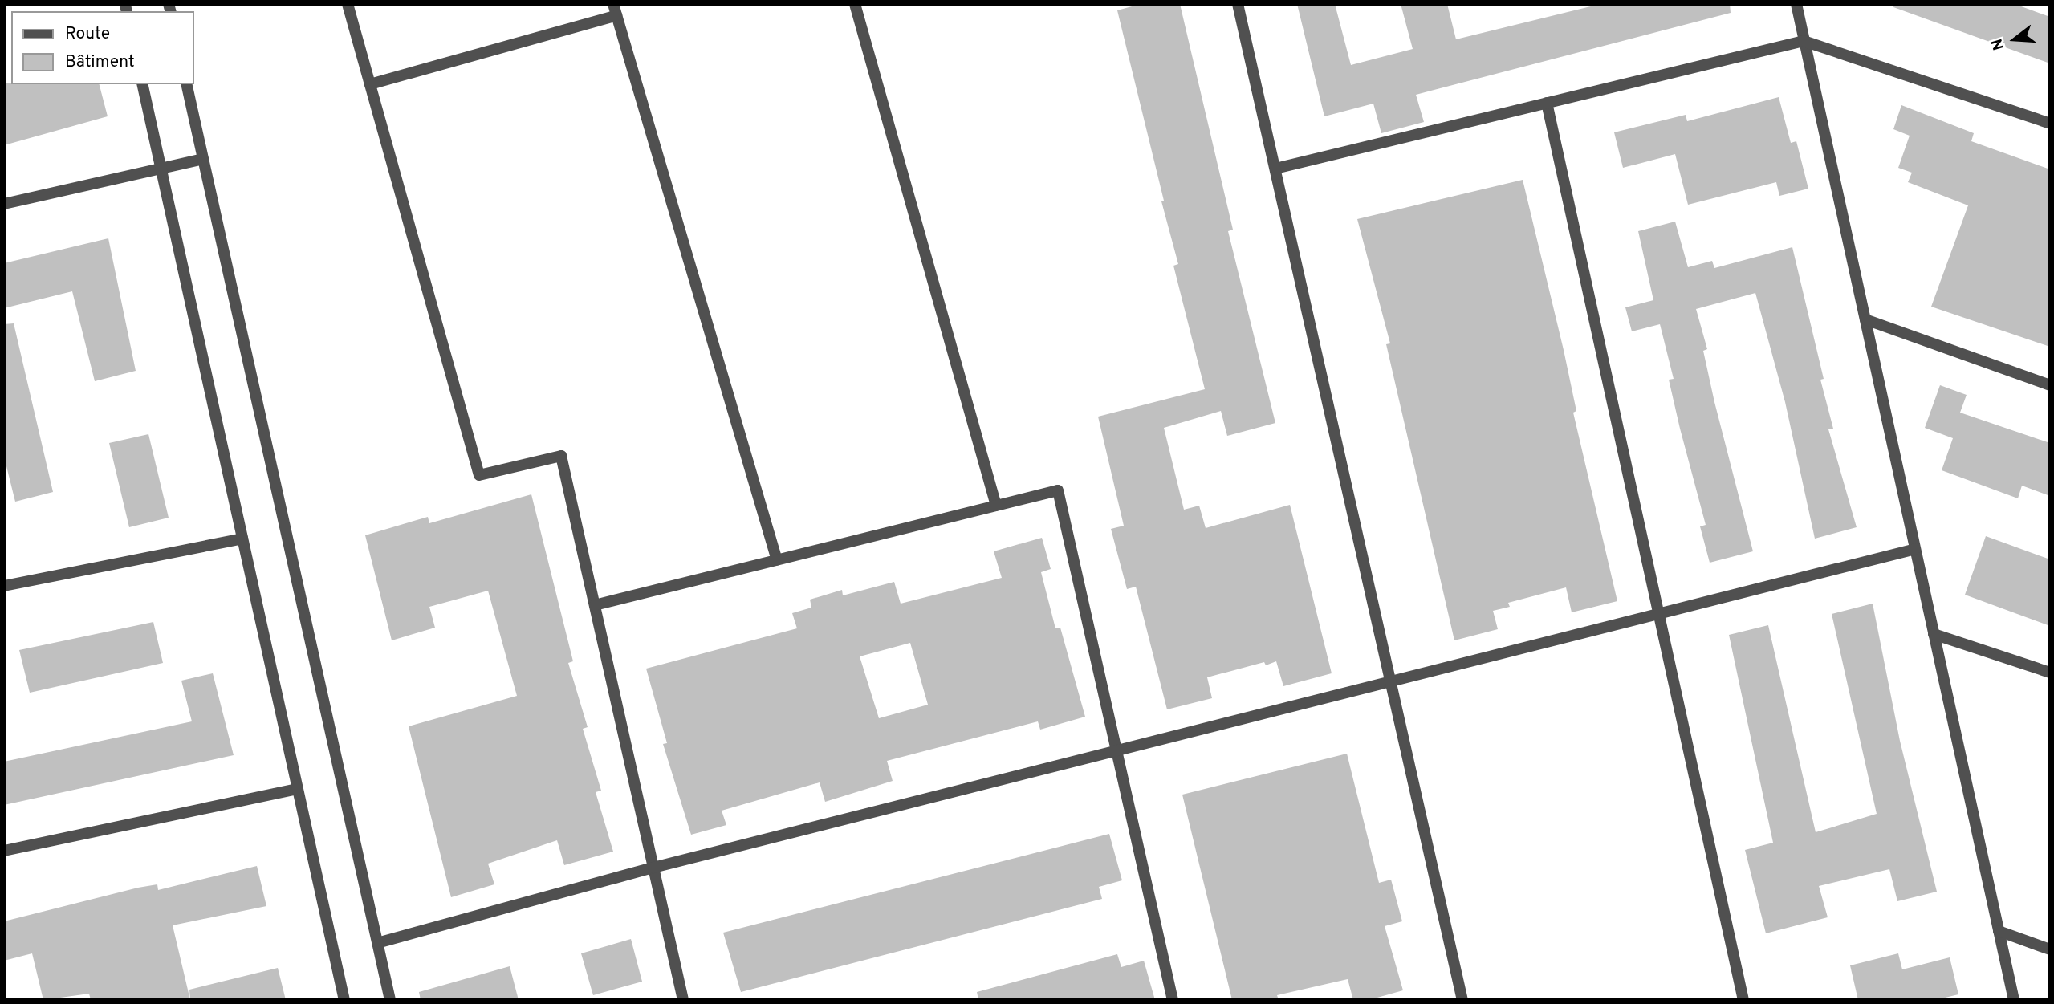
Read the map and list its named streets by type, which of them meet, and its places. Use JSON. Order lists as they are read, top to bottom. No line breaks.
{"legend":["Route","Bâtiment"],"north":"left"}
